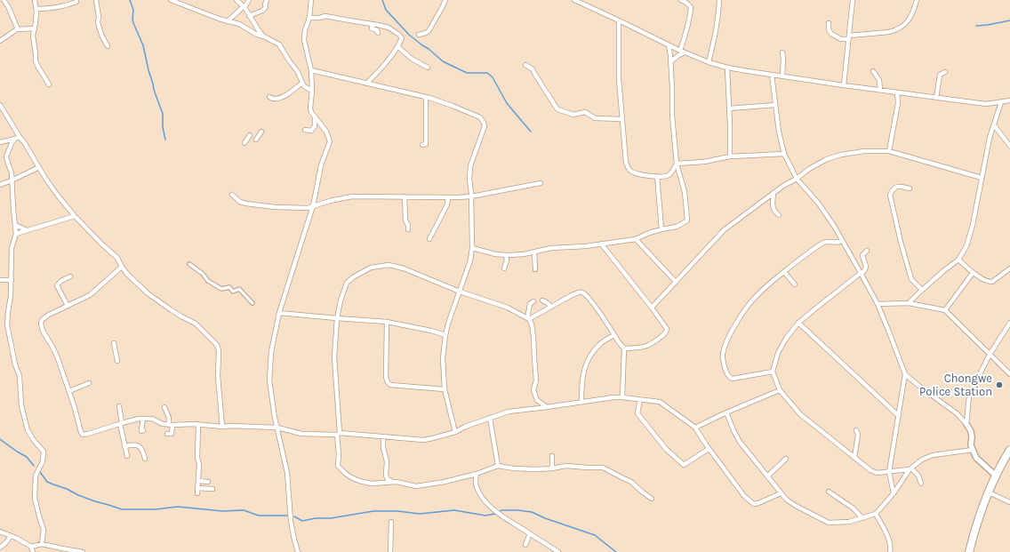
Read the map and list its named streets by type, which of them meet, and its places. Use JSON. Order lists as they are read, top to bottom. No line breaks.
{"places":["Chongwe Police Station"]}
